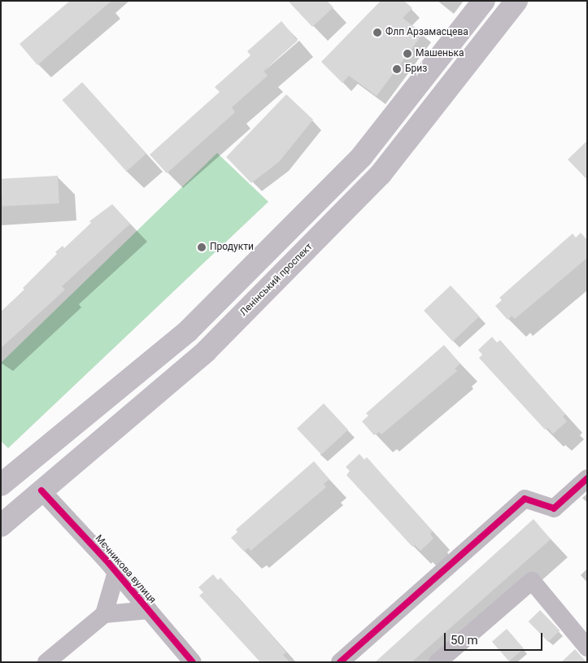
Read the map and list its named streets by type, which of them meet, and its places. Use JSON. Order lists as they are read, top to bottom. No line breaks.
{"streets":{"main road":["Ленінський проспект"],"street":["Мєчникова вулиця"]},"crossings":[["Ленінський проспект","Мєчникова вулиця"]],"places":["Флп Арзамасцева","Машенька","Бриз","Продукти"],"scale_bar":"50 m"}
